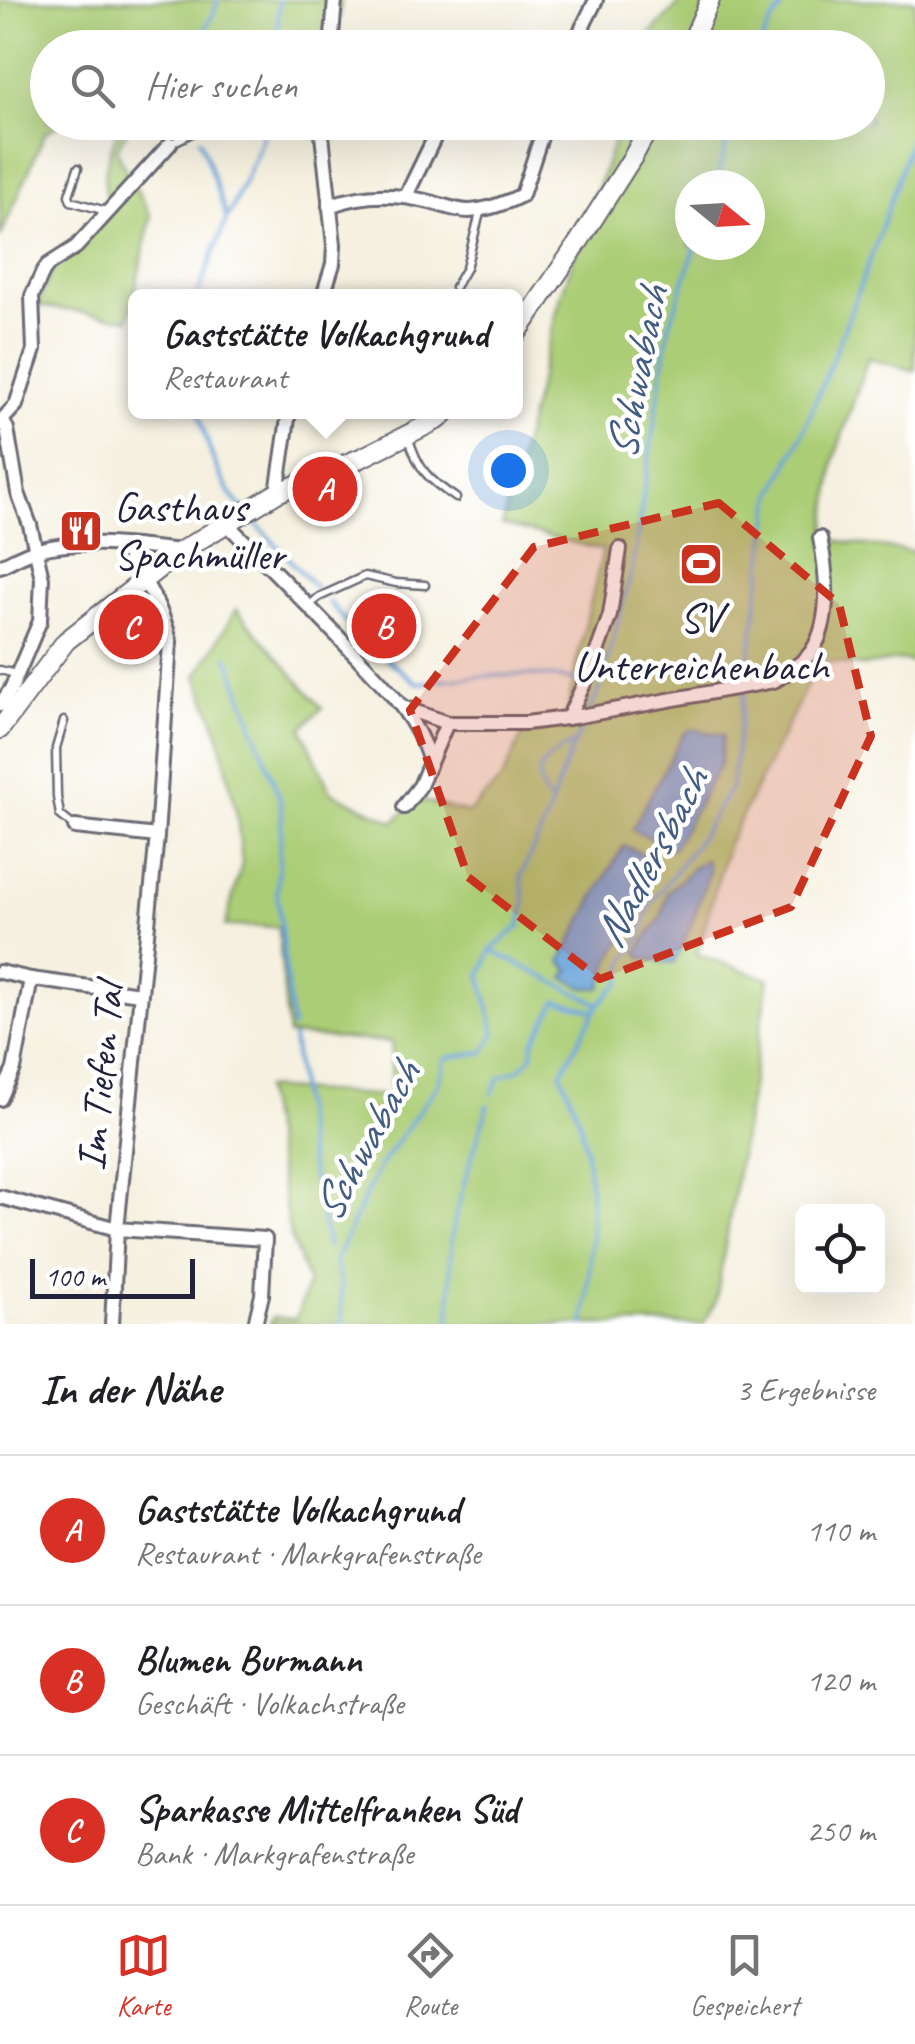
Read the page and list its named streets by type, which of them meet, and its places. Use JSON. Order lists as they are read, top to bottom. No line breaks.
{"streets":{"street":["Im Tiefen Tal"]},"water":["Schwabach","Nadlersbach"],"places":{"restaurant":["Gasthaus Spachmüller"],"sports":["SV Unterreichenbach"]},"scale_bar":"100 m","north":"right","page":{"search":"Hier suchen","popup":["Gaststätte Volkachgrund","Restaurant"],"pins":["A","B","C"],"scale":"100 m","heading":["In der Nähe","3 Ergebnisse"],"list":[{"mark":"A","name":"Gaststätte Volkachgrund","note":"Restaurant · Markgrafenstraße","value":"110 m"},{"mark":"B","name":"Blumen Burmann","note":"Geschäft · Volkachstraße","value":"120 m"},{"mark":"C","name":"Sparkasse Mittelfranken Süd","note":"Bank · Markgrafenstraße","value":"250 m"}],"nav":["Karte","Route","Gespeichert"]}}
